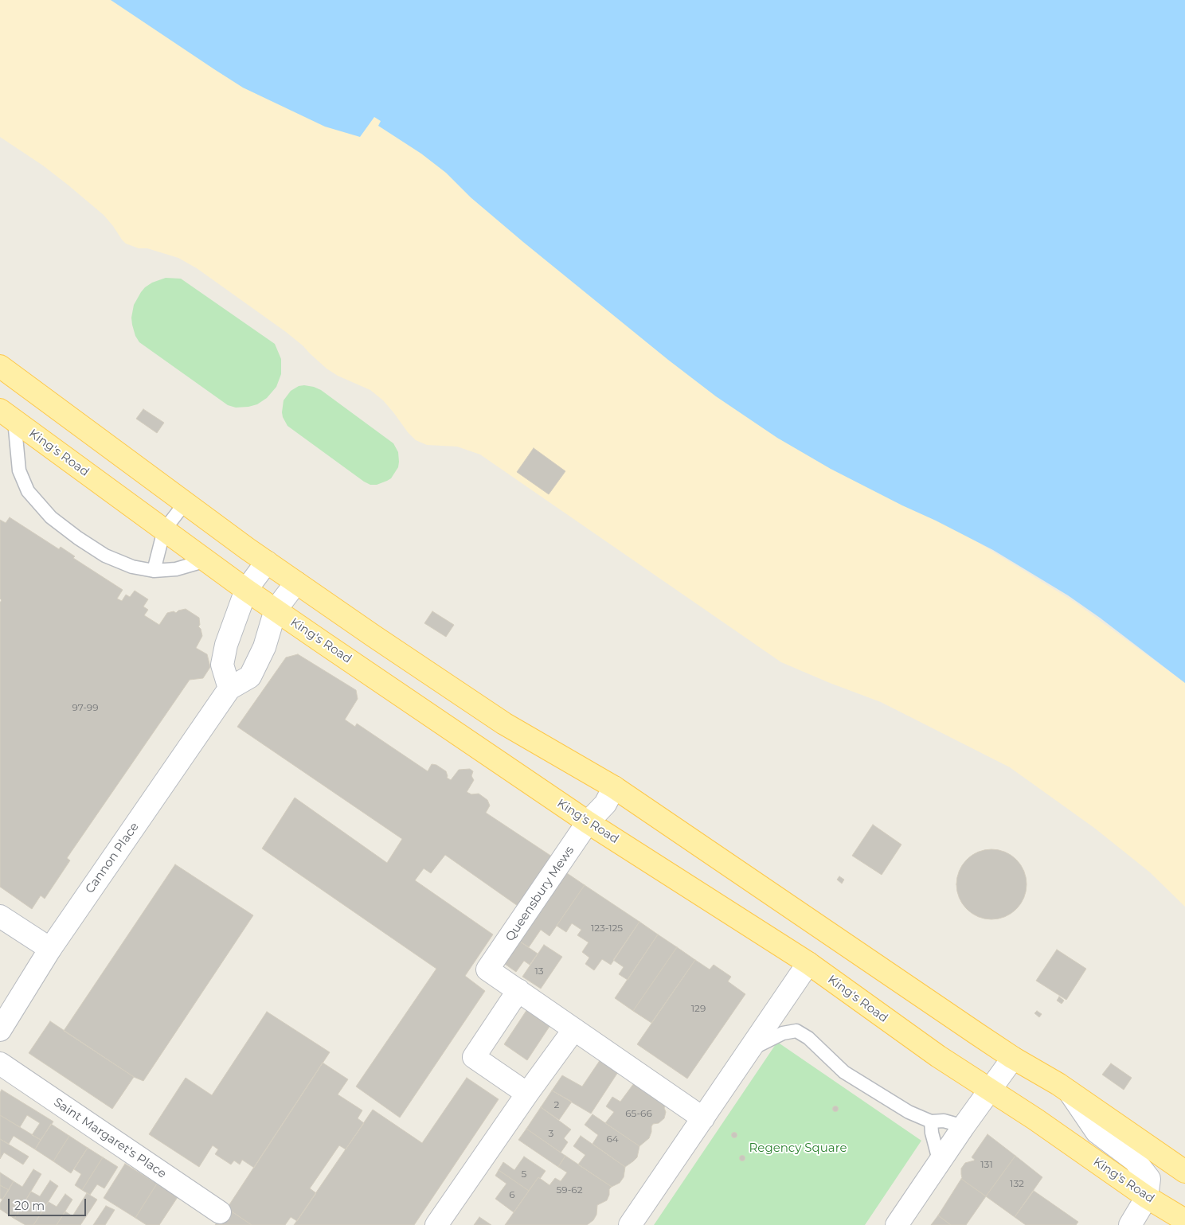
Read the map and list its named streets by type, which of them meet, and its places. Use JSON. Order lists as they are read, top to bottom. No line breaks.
{"streets":{"main road":["King's Road"],"street":["Cannon Place","Queensbury Mews","Saint Margaret's Place"]},"crossings":[["King's Road","Cannon Place"],["King's Road","Queensbury Mews"]],"parks":["Regency Square"],"house_numbers":["97-99","123-125","13","129","2","65-66","3","64","131","5","132","59-62","6"],"scale_bar":"20 m"}
